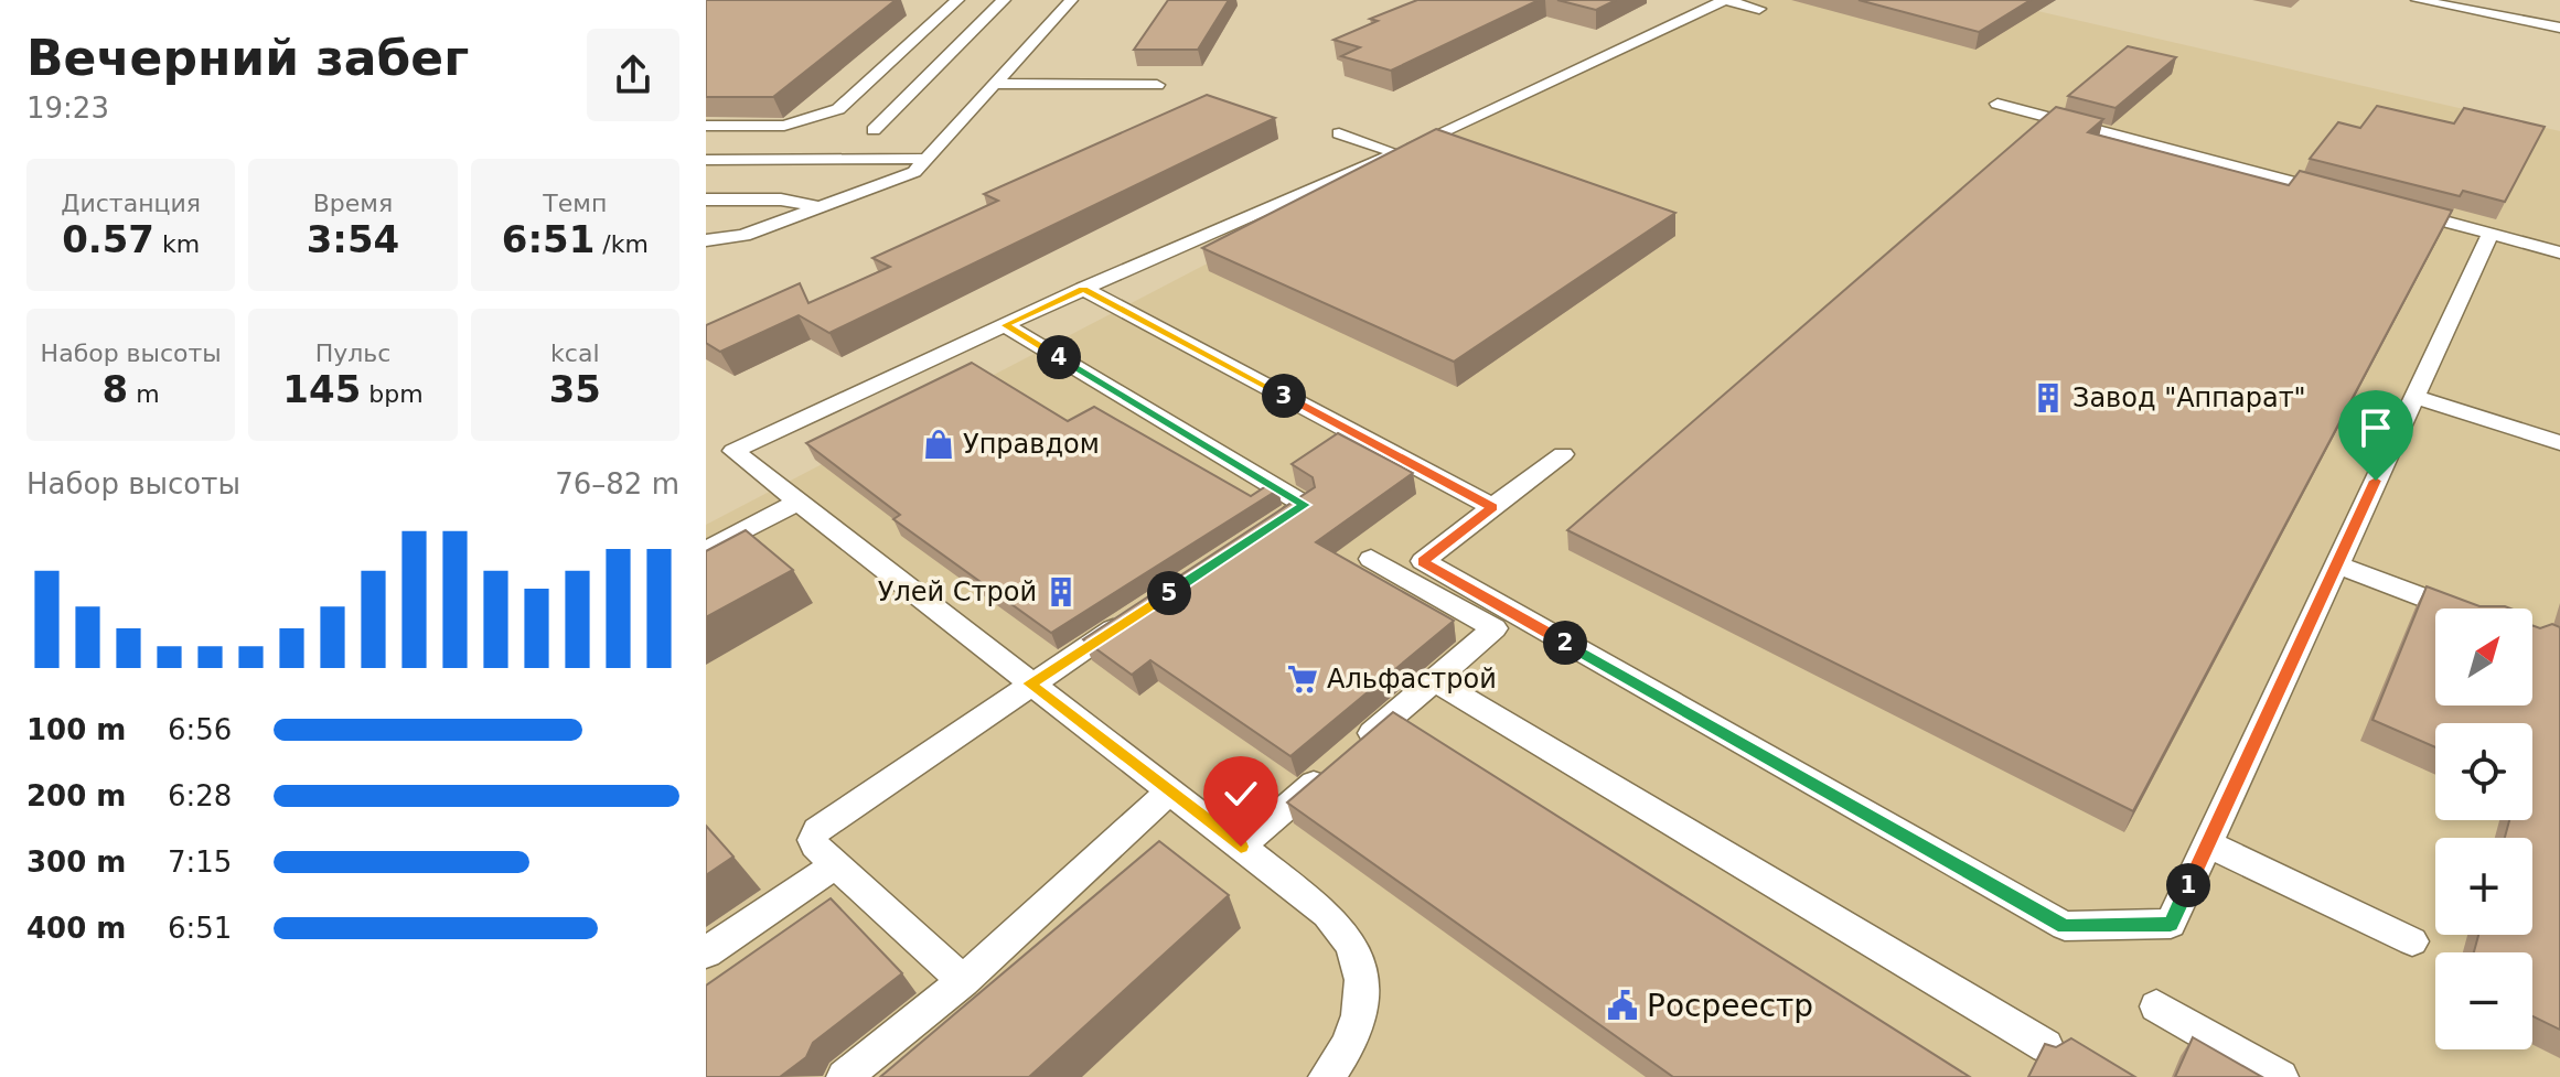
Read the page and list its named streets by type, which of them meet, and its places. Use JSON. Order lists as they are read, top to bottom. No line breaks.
{"places":{"building":["Завод \"Аппарат\"","Улей Строй"],"shop":["Управдом"],"supermarket":["Альфастрой"],"public building":["Росреестр"]},"north":"top right","page":{"heading":["Вечерний забег","19:23"],"stats":[["Дистанция","0.57 km"],["Время","3:54"],["Темп","6:51 /km"],["Набор высоты","8 m"],["Пульс","145 bpm"],["kcal","35"]],"pins":["4","3","5","2","1"],"chart":["Набор высоты","76–82 m"],"map_buttons":["+","−"],"list":[{"name":"100 m","note":"6:56"},{"name":"200 m","note":"6:28"},{"name":"300 m","note":"7:15"},{"name":"400 m","note":"6:51"}]}}
